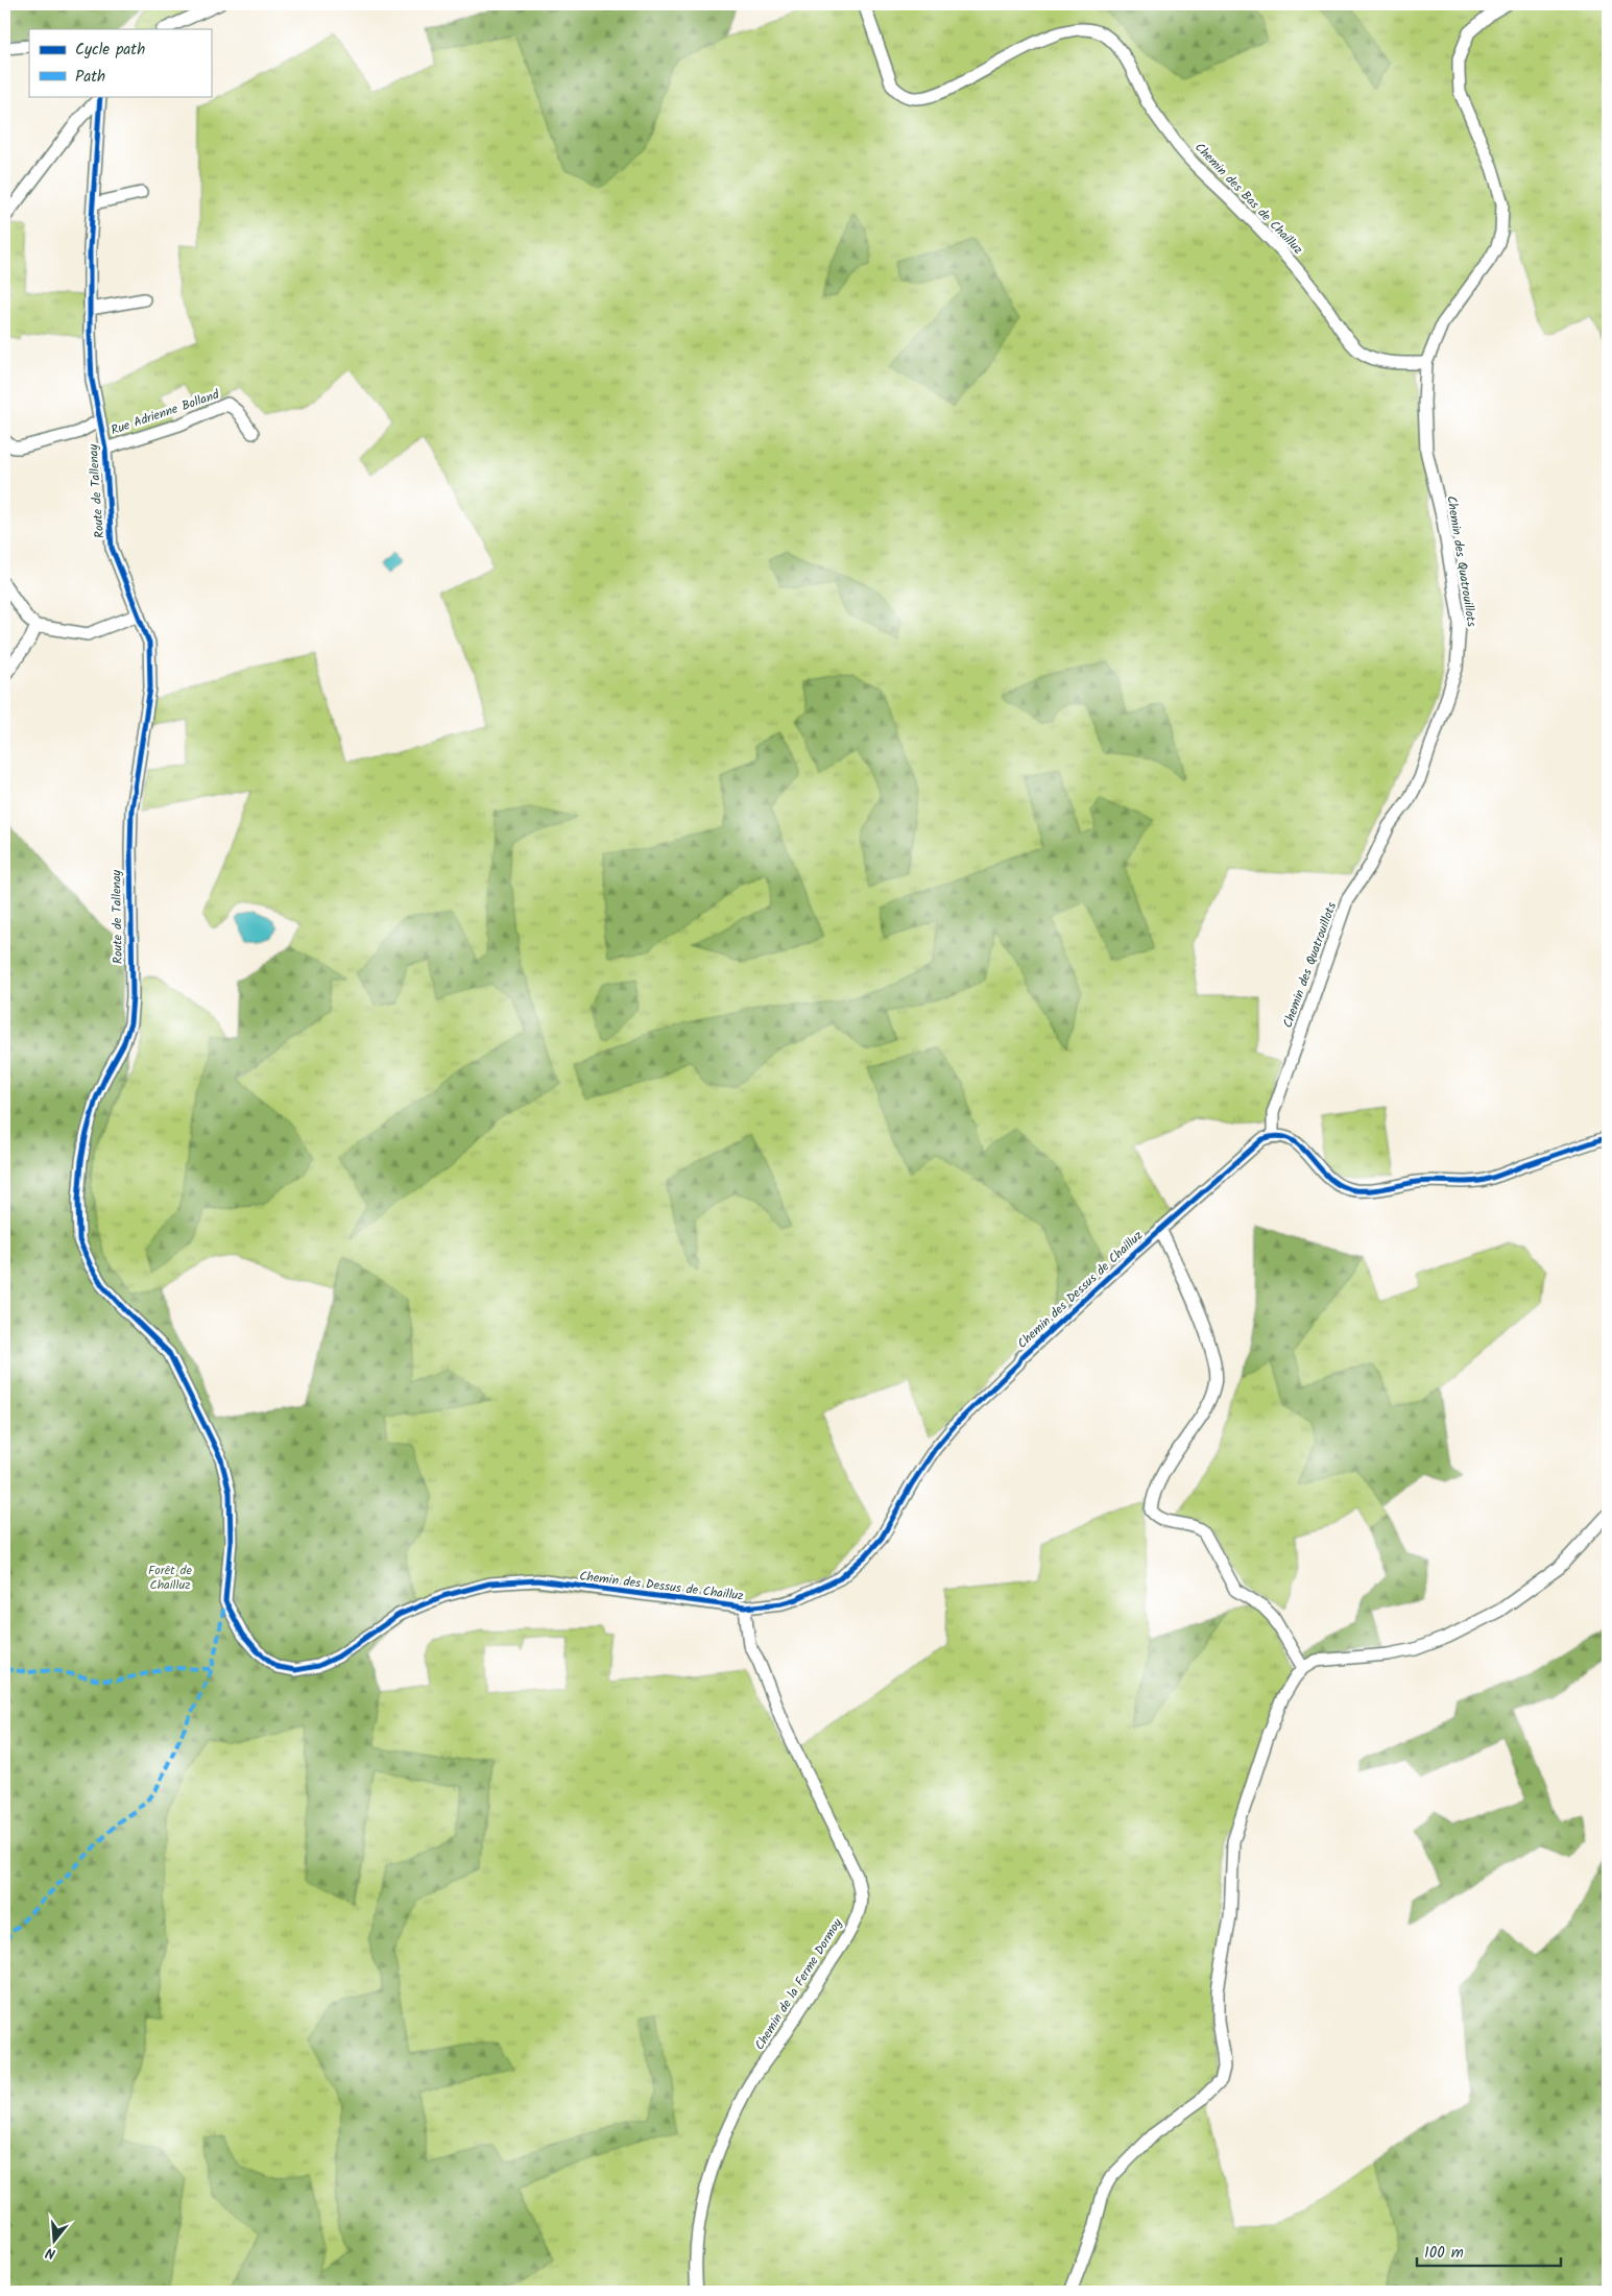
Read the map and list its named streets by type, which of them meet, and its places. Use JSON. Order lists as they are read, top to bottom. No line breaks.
{"streets":{"street":["Chemin des Bas de Chailluz","Rue Adrienne Bolland","Route de Tallenay","Chemin des Quatrouillots","Chemin des Dessus de Chailluz","Chemin de la Ferme Dormoy"]},"crossings":[["Chemin des Bas de Chailluz","Chemin des Quatrouillots"],["Rue Adrienne Bolland","Route de Tallenay"],["Route de Tallenay","Chemin des Dessus de Chailluz"],["Chemin des Quatrouillots","Chemin des Dessus de Chailluz"],["Chemin des Dessus de Chailluz","Chemin de la Ferme Dormoy"]],"parks":["Forêt de Chailluz"],"legend":["Cycle path","Path"],"scale_bar":"100 m","north":"bottom"}
